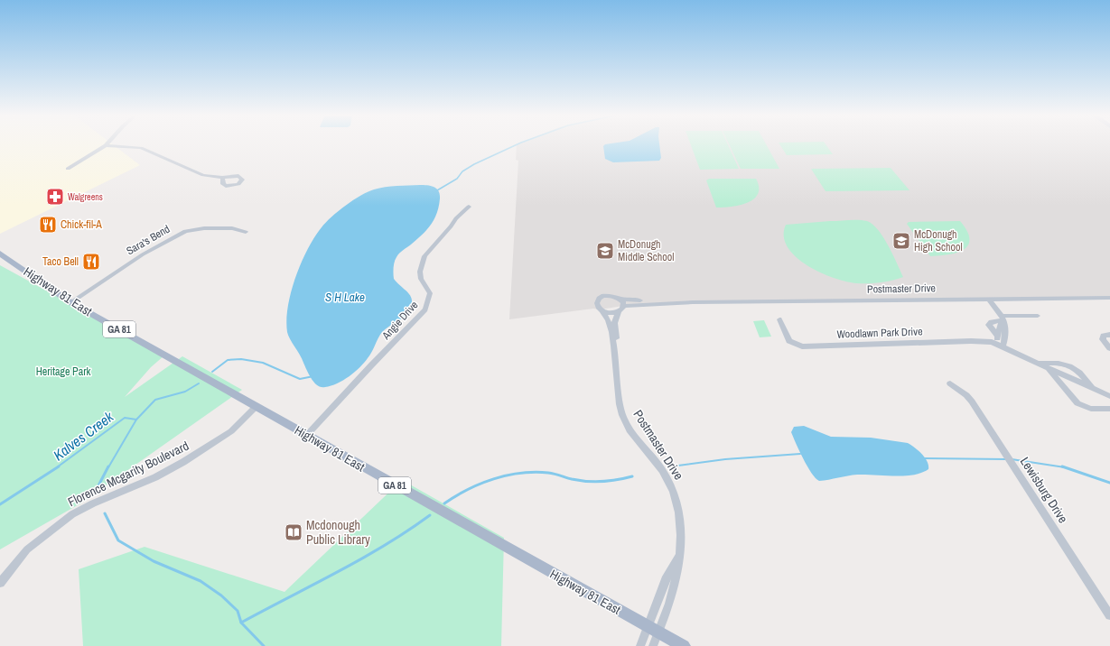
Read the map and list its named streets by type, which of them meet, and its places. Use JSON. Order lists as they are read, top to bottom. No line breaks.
{"streets":{"main road":["Highway 81 East","GA 81"],"street":["Sara's Bend","Postmaster Drive","Angie Drive","Woodlawn Park Drive","Florence Mcgarity Boulevard","Lewisburg Drive"]},"crossings":[["Sara's Bend","Highway 81 East"],["Postmaster Drive","Highway 81 East"],["Highway 81 East","Angie Drive"],["Highway 81 East","Florence Mcgarity Boulevard"]],"water":["S H Lake","Kalves Creek"],"parks":["Heritage Park"],"places":{"pharmacy":["Walgreens"],"restaurant":["Chick-fil-A","Taco Bell"],"school or university":["McDonugh High School","McDonugh Middle School"],"library":["Mcdonough Public Library"]}}
